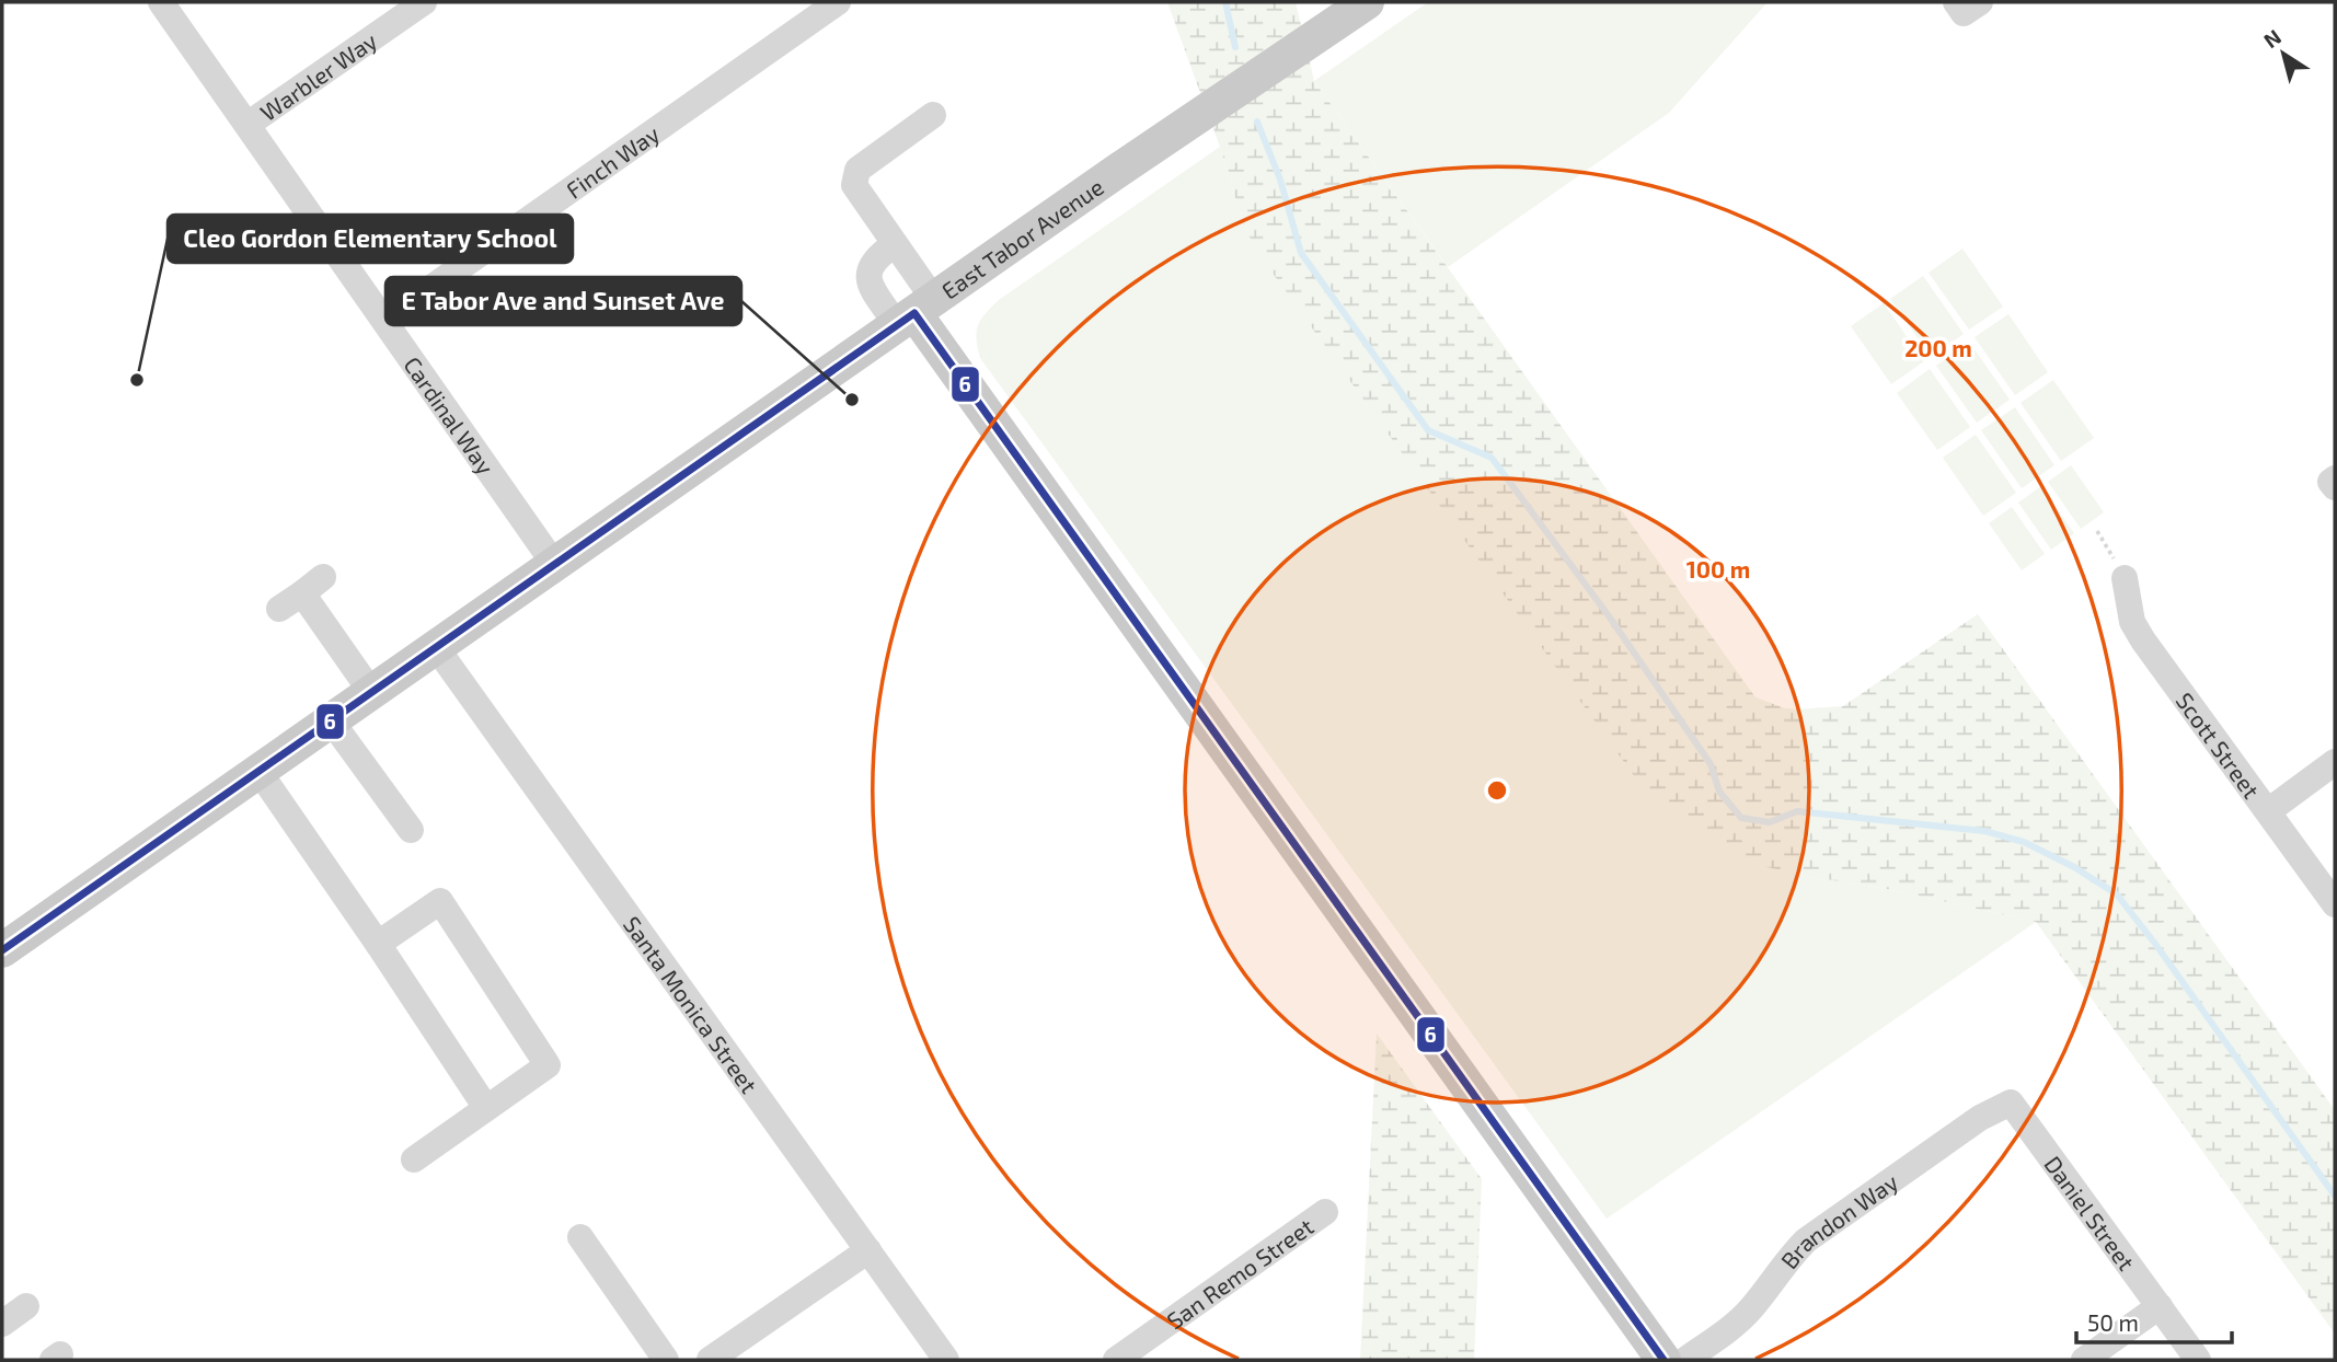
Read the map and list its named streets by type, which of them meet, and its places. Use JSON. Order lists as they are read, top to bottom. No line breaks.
{"streets":{"main road":["East Tabor Avenue"],"street":["Warbler Way","Finch Way","Cardinal Way","Scott Street","Santa Monica Street","Daniel Street","Brandon Way","San Remo Street"]},"crossings":[["Warbler Way","Cardinal Way"],["Finch Way","Cardinal Way"],["East Tabor Avenue","Cardinal Way"],["East Tabor Avenue","Santa Monica Street"],["Daniel Street","Brandon Way"]],"places":["Cleo Gordon Elementary School","E Tabor Ave and Sunset Ave"],"lines":["transit line 6"],"scale_bar":"50 m","north":"top left","rings":["200 m","100 m"]}
